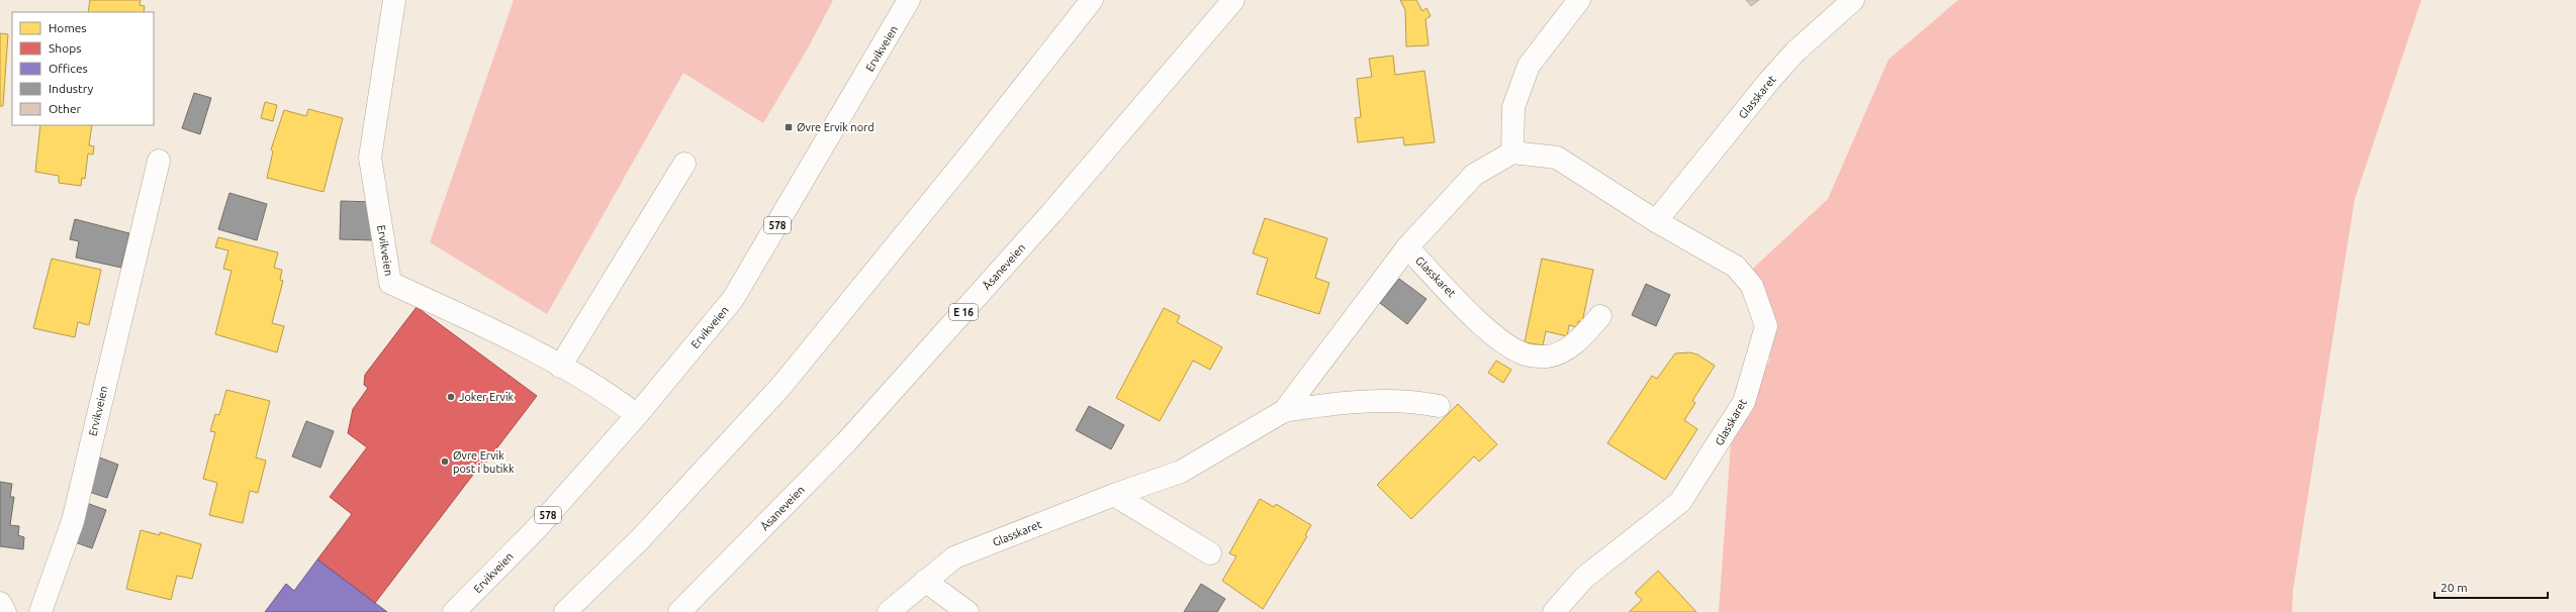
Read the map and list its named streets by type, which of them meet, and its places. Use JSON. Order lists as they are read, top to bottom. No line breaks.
{"streets":{"main road":["Ervikveien","Glasskaret","578","Åsaneveien","E 16"]},"places":{"transit":["Øvre Ervik nord"],"other":["Joker Ervik","Øvre Ervik post i butikk"]},"legend":["Homes","Shops","Offices","Industry","Other"],"scale_bar":"20 m"}
